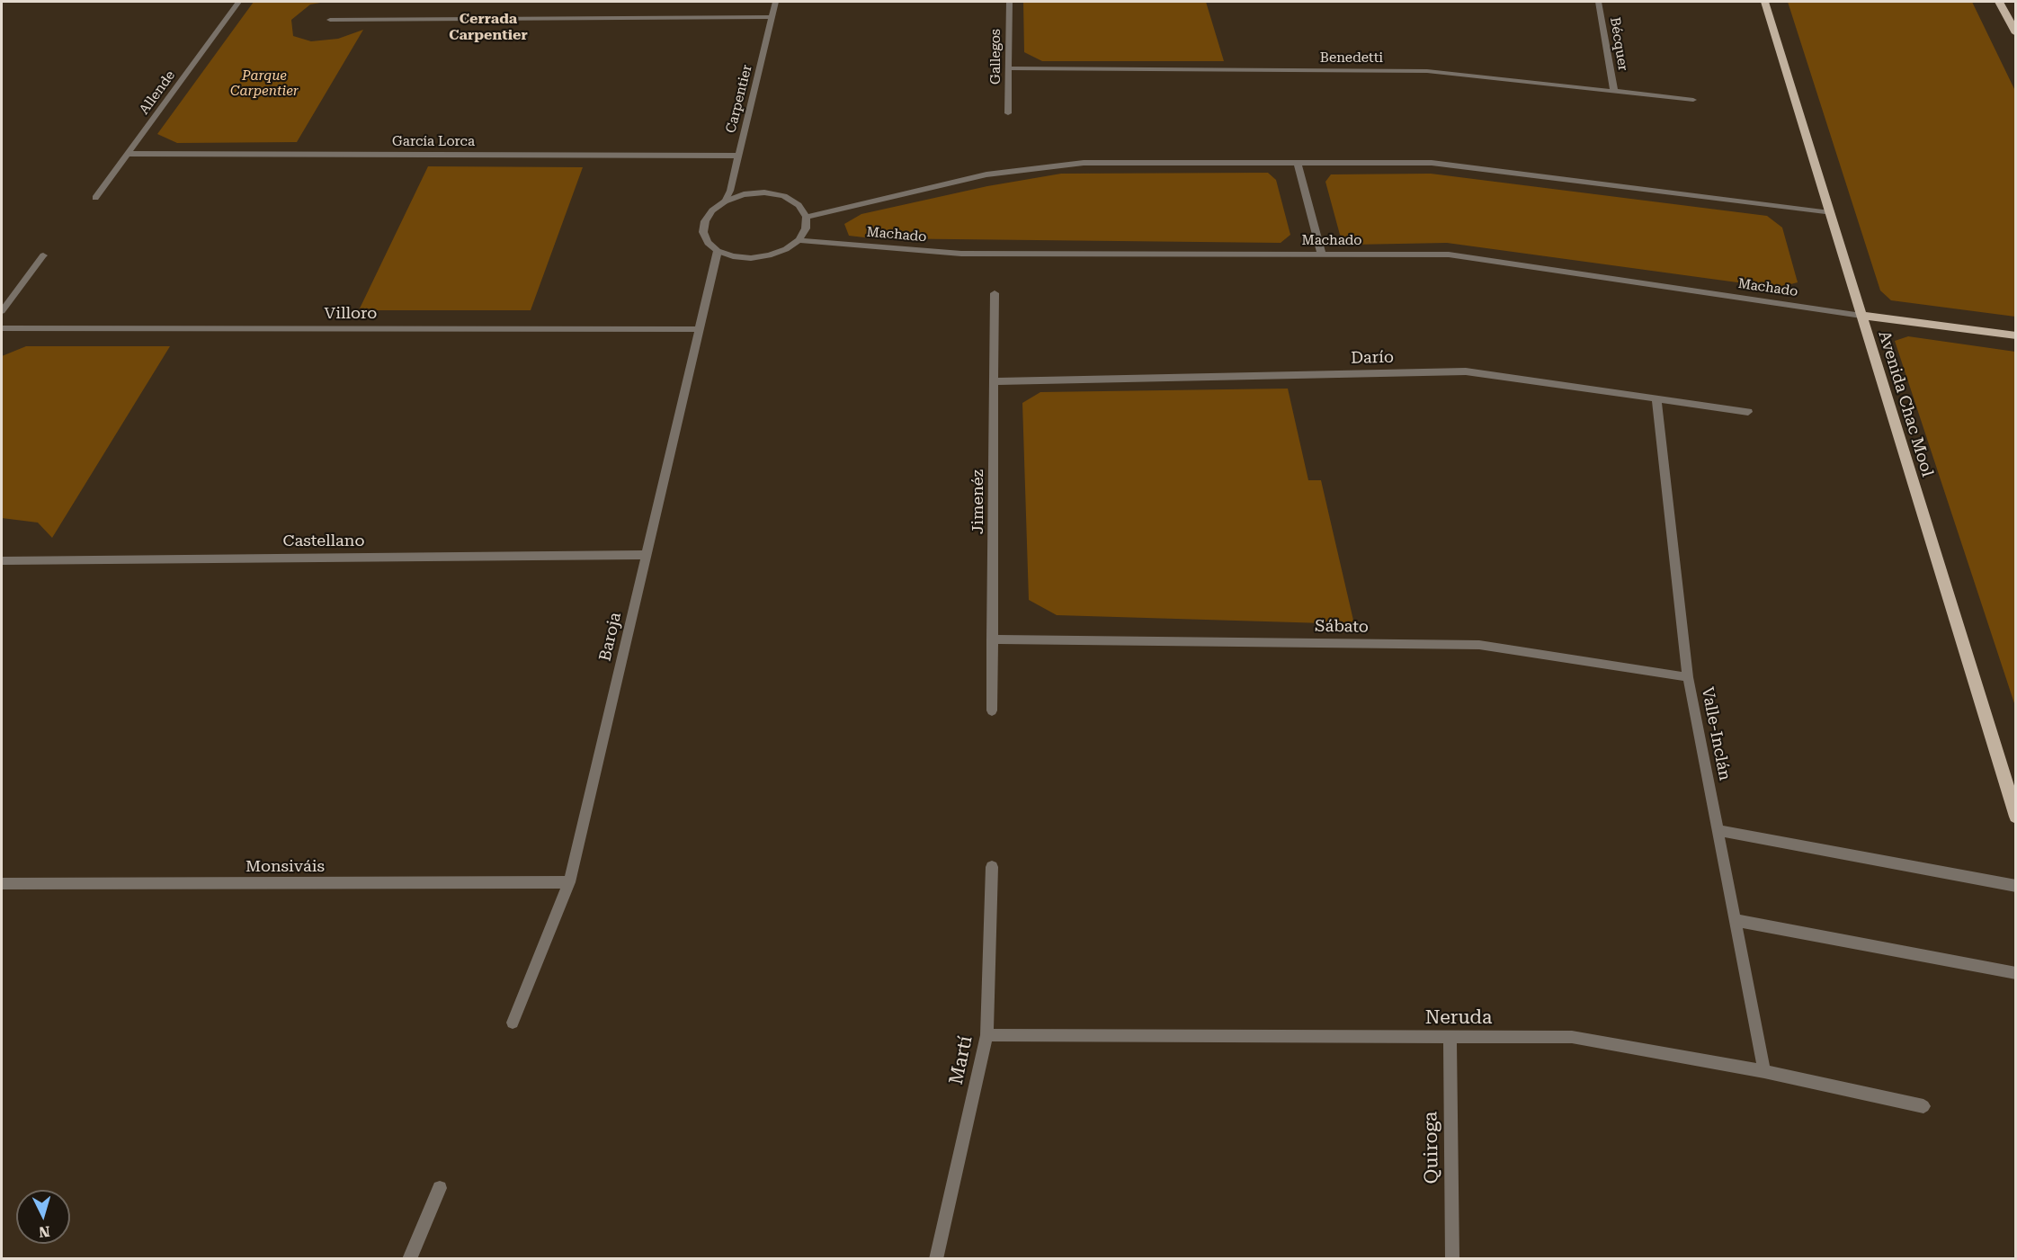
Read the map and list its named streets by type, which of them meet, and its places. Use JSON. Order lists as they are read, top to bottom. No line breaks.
{"streets":{"main road":["Avenida Chac Mool"],"street":["Bécquer","Gallegos","Benedetti","Allende","Carpentier","García Lorca","Machado","Villoro","Darío","Jimenéz","Castellano","Sábato","Baroja","Valle-Inclán","Monsiváis","Neruda","Martí","Quiroga"]},"crossings":[["Bécquer","Benedetti"],["Gallegos","Benedetti"],["Allende","García Lorca"],["Carpentier","García Lorca"],["Carpentier","Machado"],["Carpentier","Baroja"],["Machado","Avenida Chac Mool"],["Machado","Baroja"],["Villoro","Baroja"],["Darío","Jimenéz"],["Darío","Valle-Inclán"],["Jimenéz","Sábato"],["Castellano","Baroja"],["Sábato","Valle-Inclán"],["Baroja","Monsiváis"],["Valle-Inclán","Neruda"],["Neruda","Martí"],["Neruda","Quiroga"]],"districts":["Cerrada Carpentier"],"parks":["Parque Carpentier"],"north":"bottom"}
